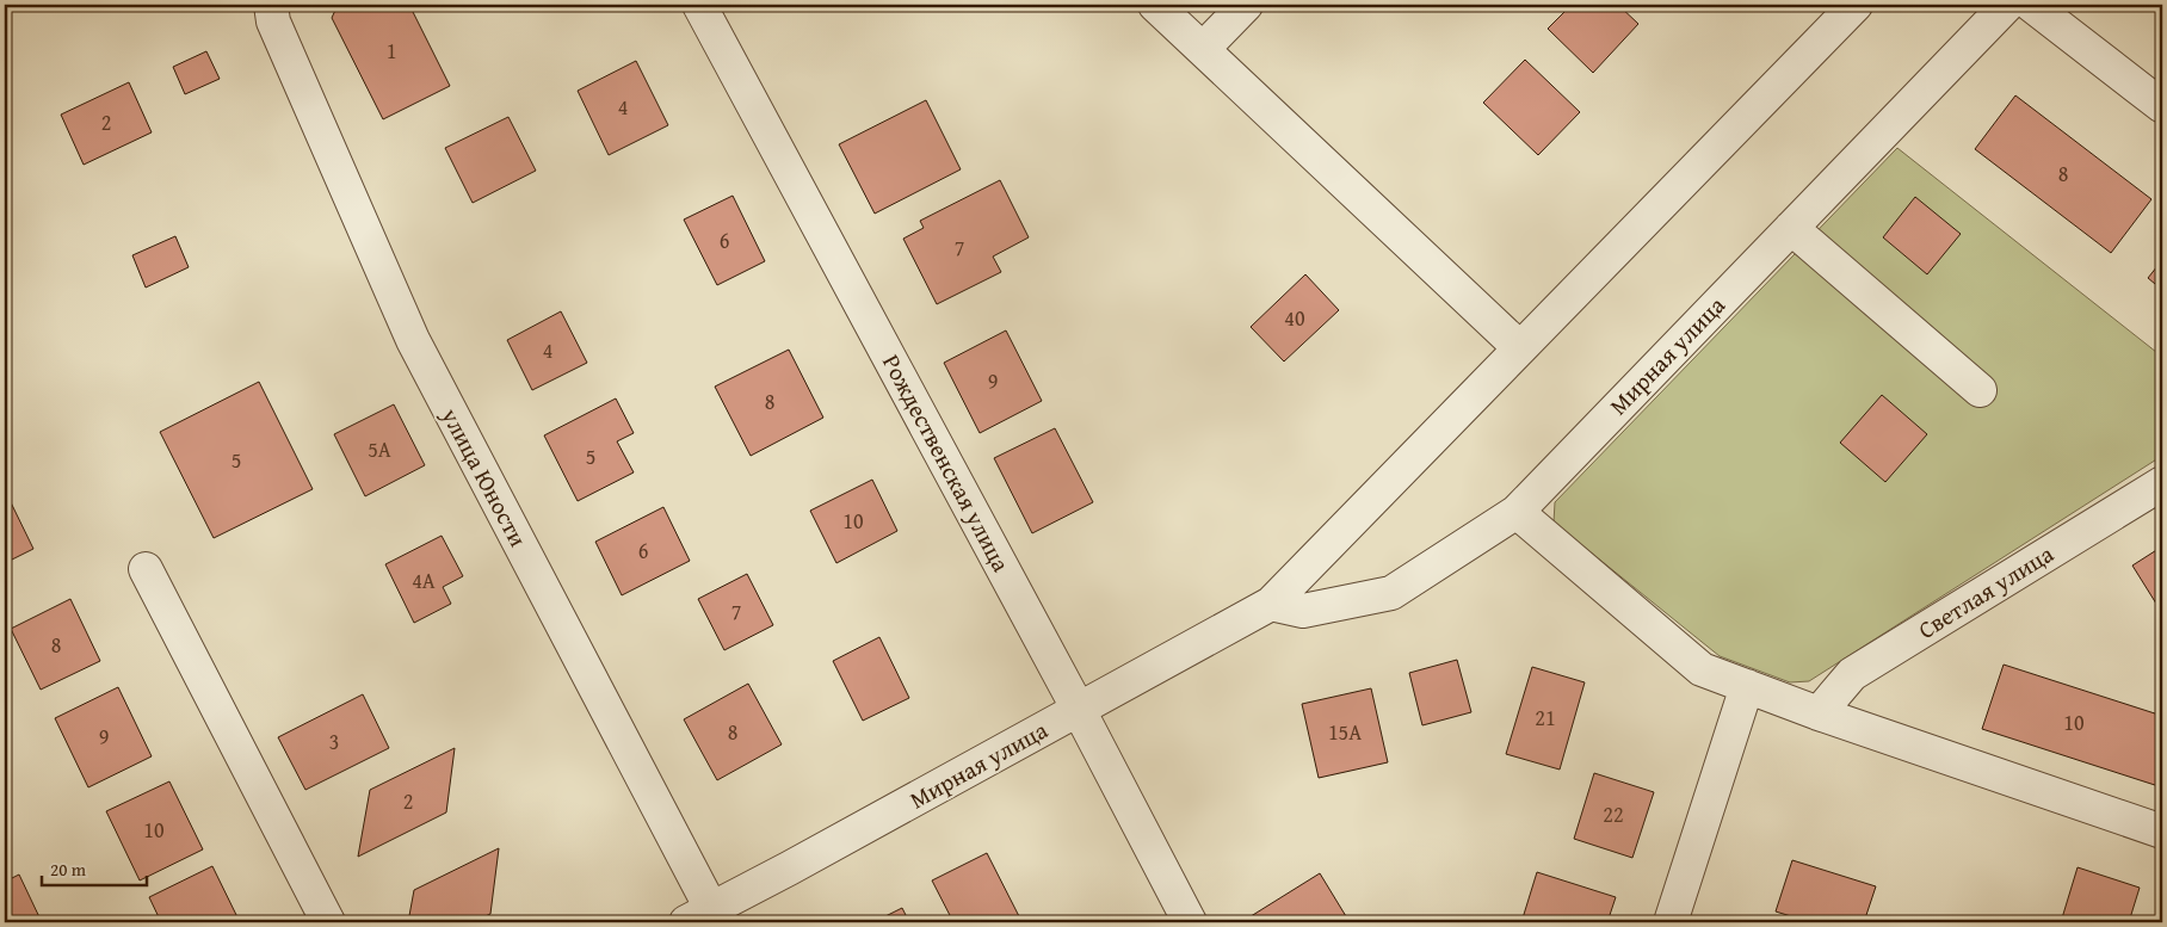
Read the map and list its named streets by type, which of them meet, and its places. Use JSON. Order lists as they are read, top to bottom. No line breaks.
{"streets":{"street":["Мирная улица","Рождественская улица","улица Юности","Светлая улица"]},"crossings":[["Мирная улица","Рождественская улица"],["Мирная улица","улица Юности"]],"house_numbers":["1","4","2","8","6","7","40","4","9","8","5А","5","5","10","6","4А","7","8","21","10","8","15А","9","3","2","22","10"],"scale_bar":"20 m"}
